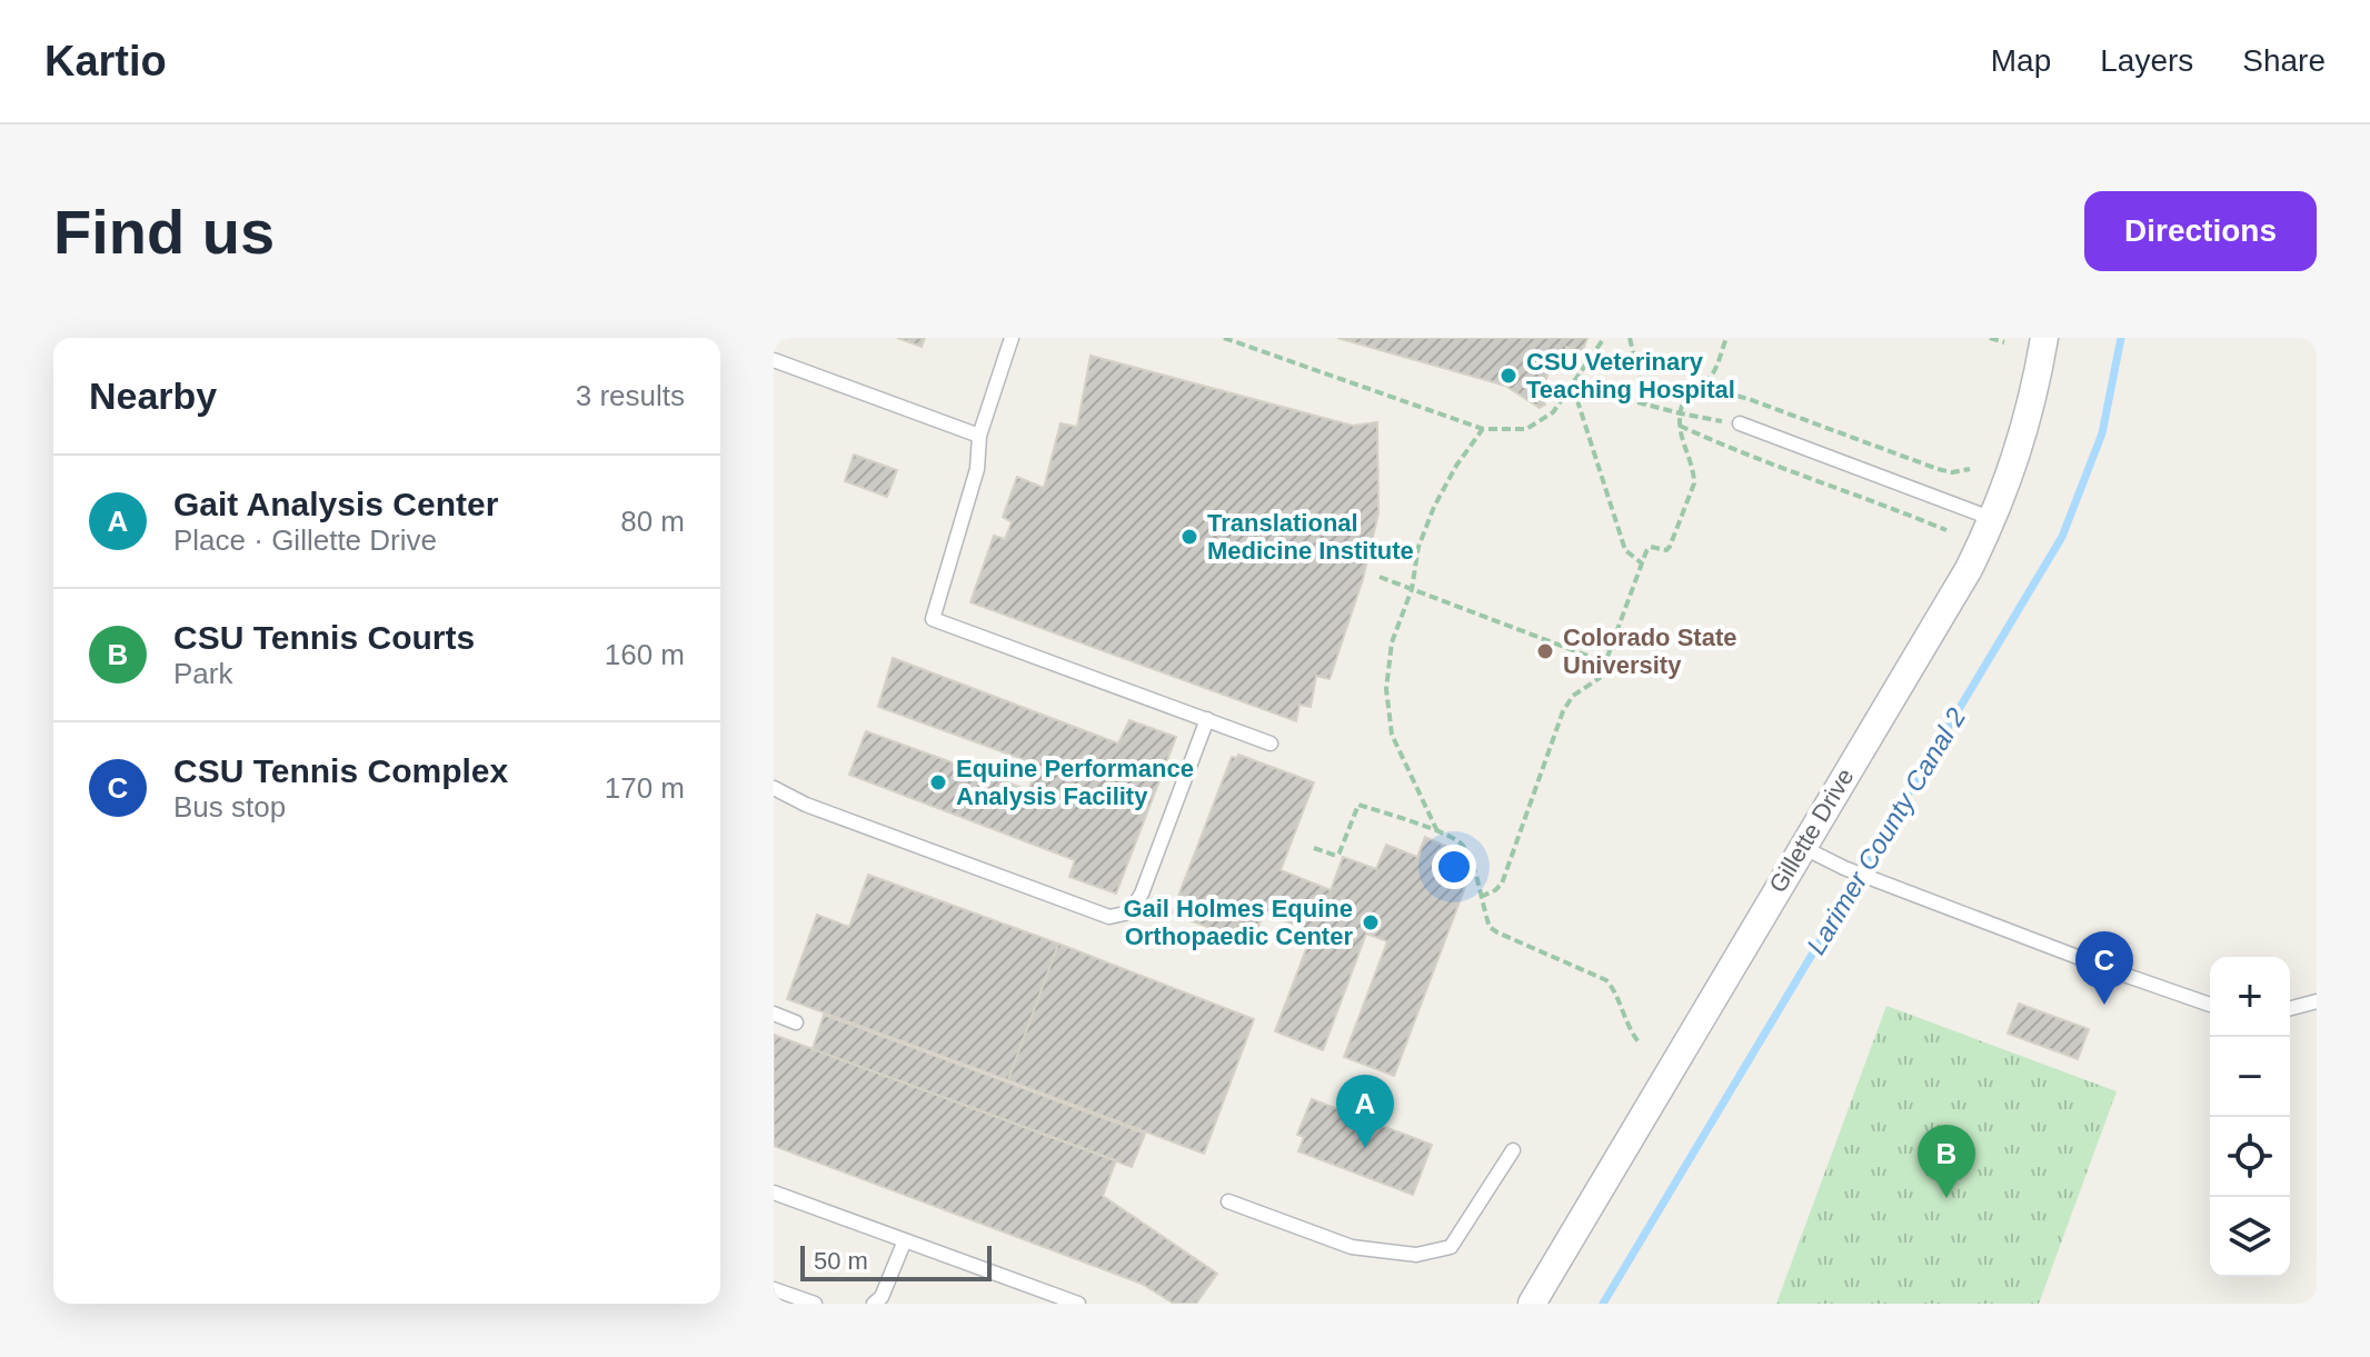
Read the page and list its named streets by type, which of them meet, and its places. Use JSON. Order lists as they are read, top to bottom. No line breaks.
{"streets":{"street":["Gillette Drive"]},"water":["Larimer County Canal 2"],"places":["CSU Veterinary Teaching Hospital","Translational Medicine Institute","Colorado State University","Equine Performance Analysis Facility","Gail Holmes Equine Orthopaedic Center"],"scale_bar":"50 m","page":{"header":"Kartio","nav":["Map","Layers","Share"],"buttons":"Directions","title":"Find us","heading":["Nearby","3 results"],"list":[{"mark":"A","name":"Gait Analysis Center","note":"Place · Gillette Drive","value":"80 m"},{"mark":"B","name":"CSU Tennis Courts","note":"Park","value":"160 m"},{"mark":"C","name":"CSU Tennis Complex","note":"Bus stop","value":"170 m"}],"pins":["C","A","B"],"map_buttons":["+","−"],"scale":"50 m"}}
